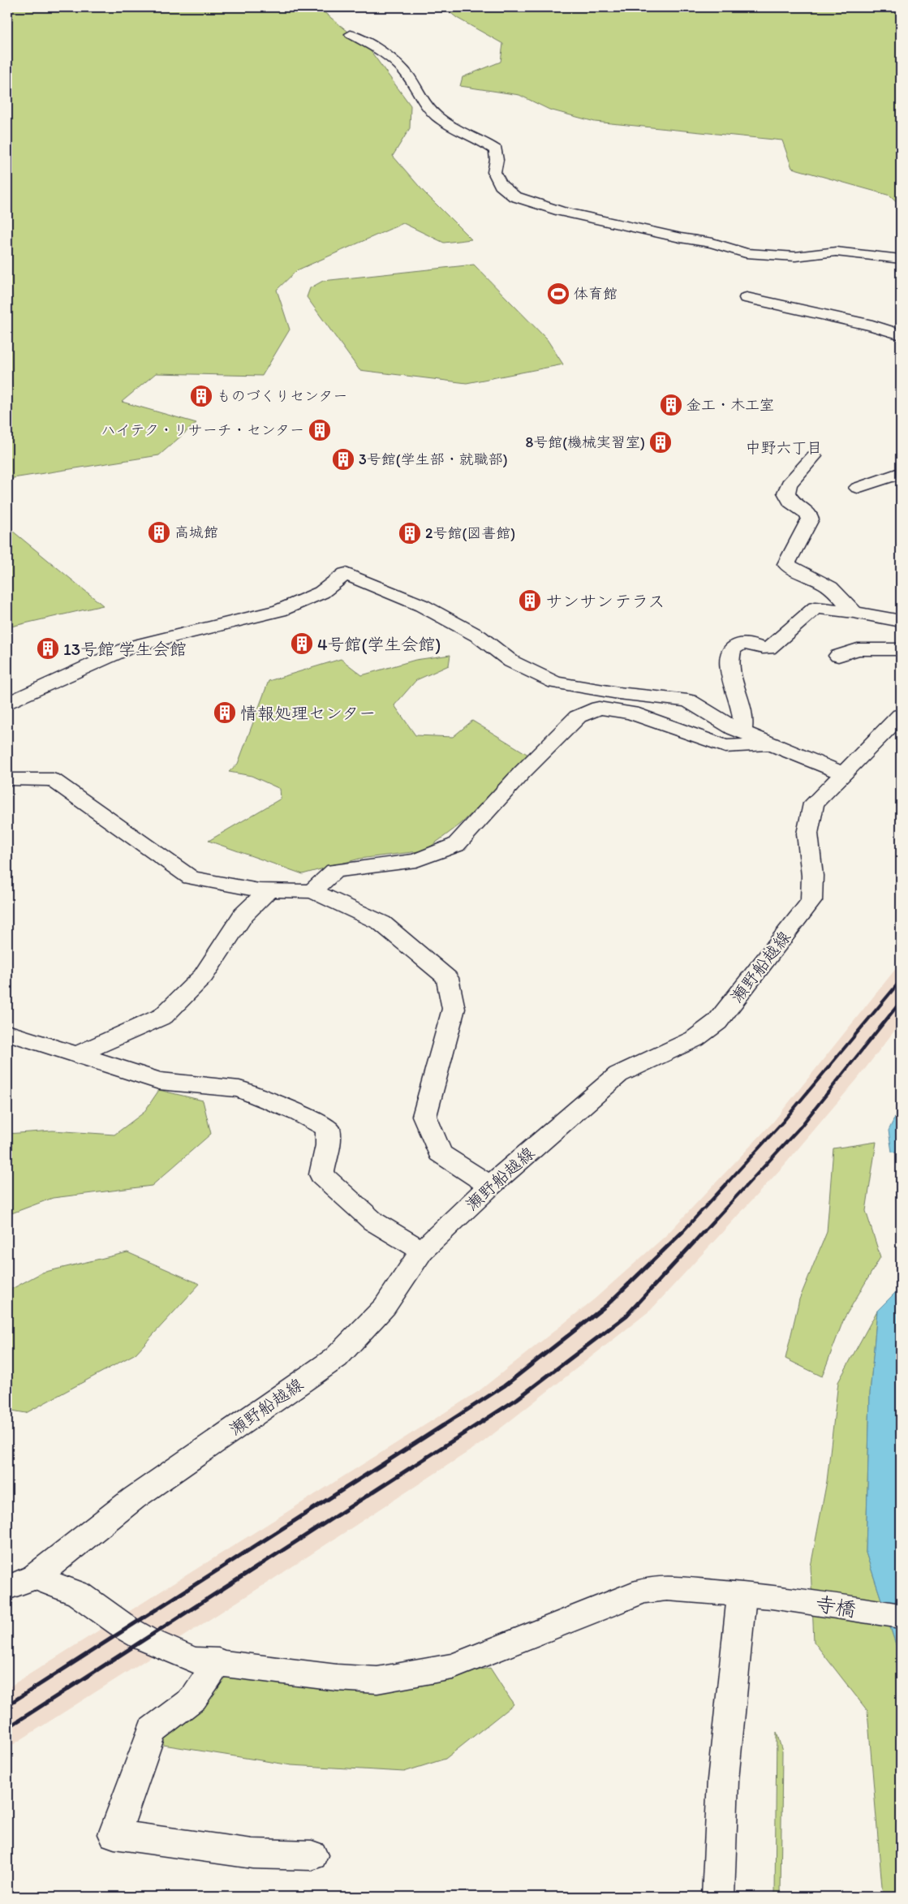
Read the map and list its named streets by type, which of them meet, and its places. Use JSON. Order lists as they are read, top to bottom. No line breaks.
{"streets":{"street":["瀬野船越線","寺橋"]},"crossings":[["瀬野船越線","寺橋"]],"districts":["中野六丁目"],"places":{"sports":["体育館"],"building":["ものづくりセンター","金工・木工室","ハイテク・リサーチ・センター","8号館(機械実習室)","3号館(学生部・就職部)","高城館","2号館(図書館)","サンサンテラス","4号館(学生会館)","13号館 学生会館","情報処理センター"]}}
